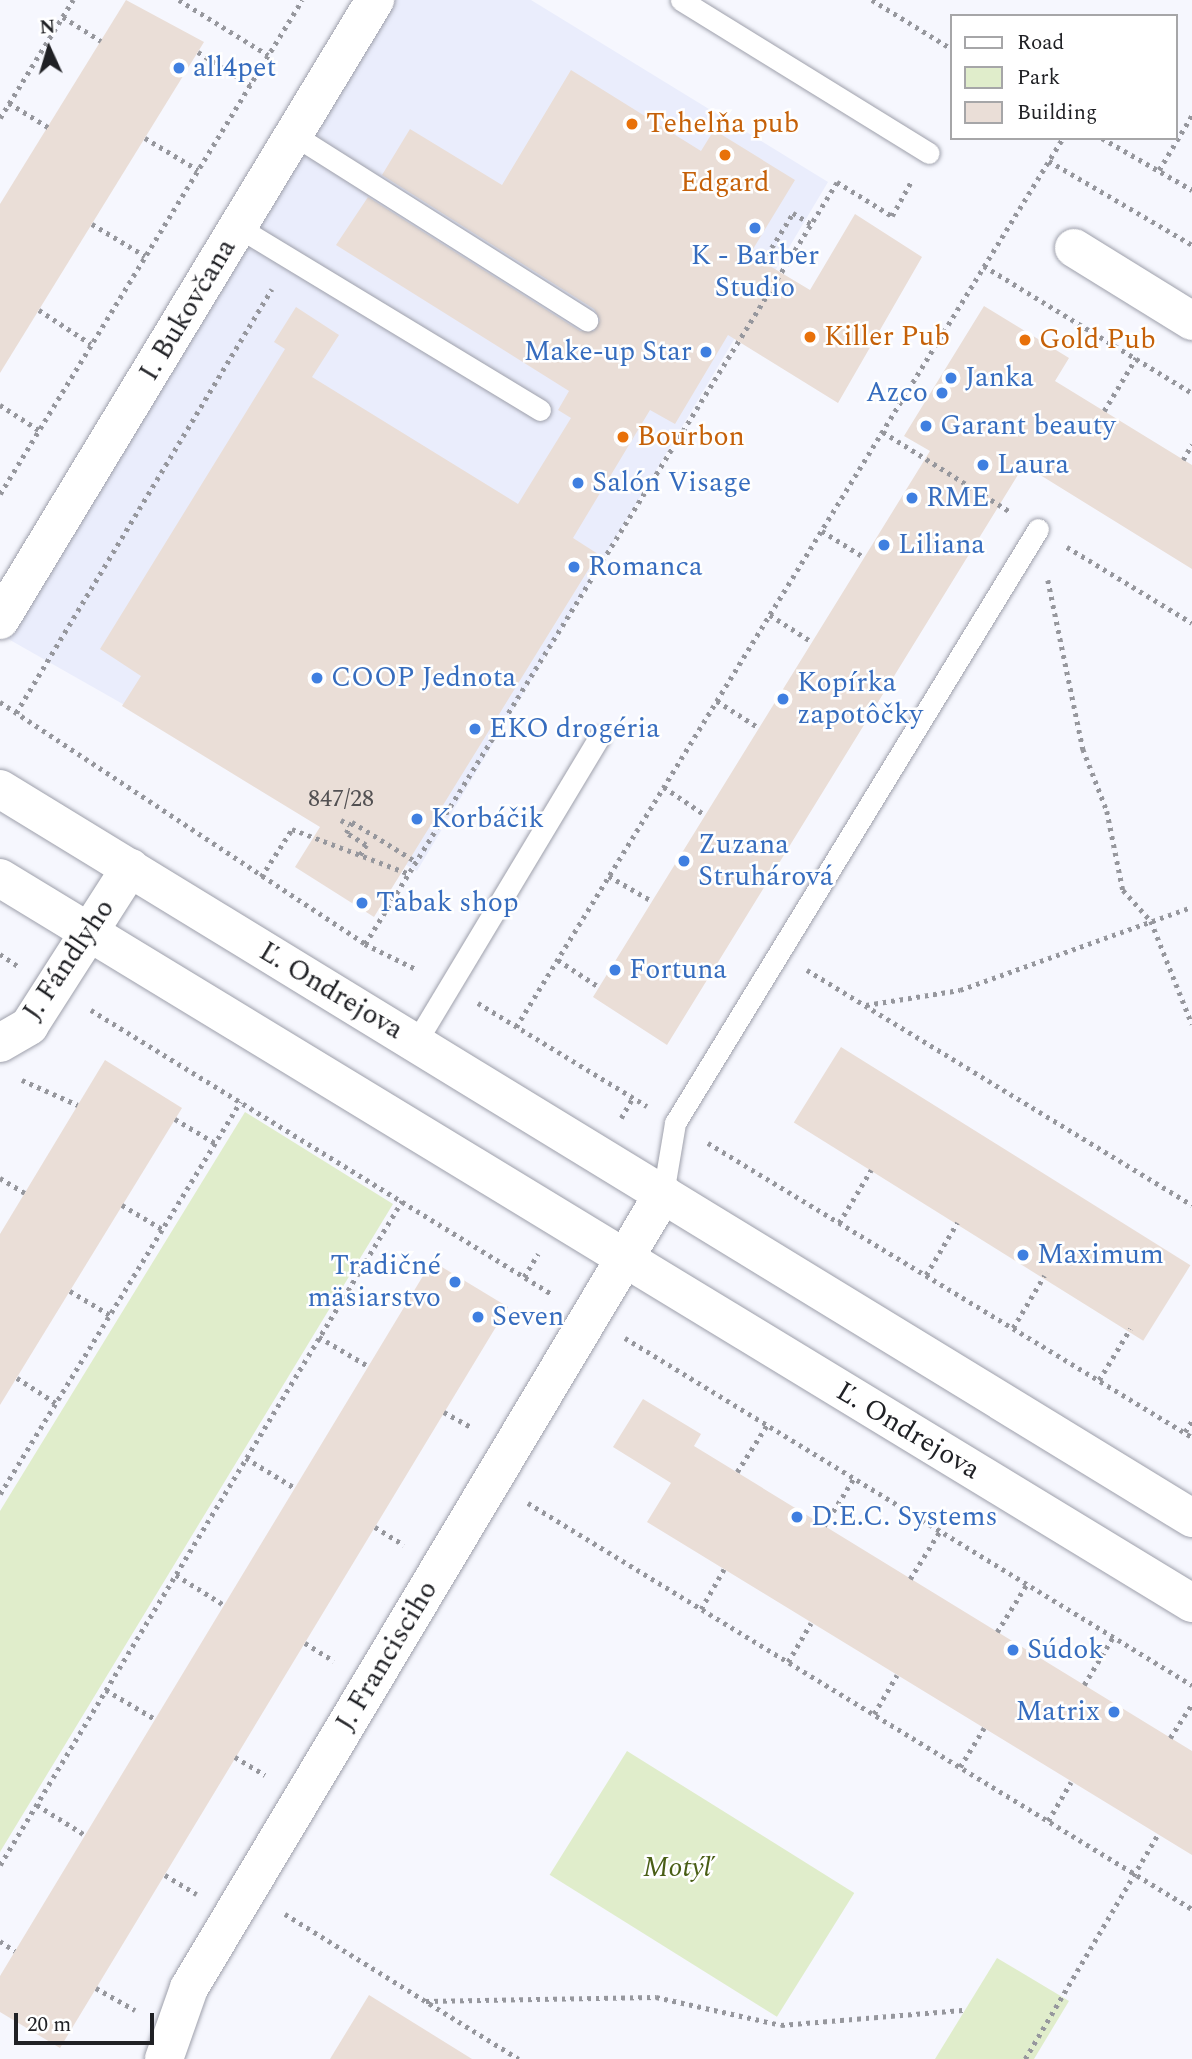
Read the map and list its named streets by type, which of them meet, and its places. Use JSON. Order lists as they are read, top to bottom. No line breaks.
{"streets":{"street":["I. Bukovčana","J. Fándlyho","Ľ. Ondrejova","J. Francisciho"]},"crossings":[["J. Fándlyho","Ľ. Ondrejova"],["Ľ. Ondrejova","J. Francisciho"]],"parks":["Motýľ"],"places":["all4pet","Tehelňa pub","Edgard","K - Barber Studio","Killer Pub","Gold Pub","Make-up Star","Janka","Azco","Garant beauty","Bourbon","Laura","Salón Visage","RME","Liliana","Romanca","COOP Jednota","Kopírka zapotôčky","EKO drogéria","Korbáčik","Zuzana Struhárová","Tabak shop","Fortuna","Maximum","Tradičné mäsiarstvo","Seven","D.E.C. Systems","Súdok","Matrix"],"house_numbers":["847/28"],"legend":["Road","Park","Building"],"scale_bar":"20 m","north":"top"}
